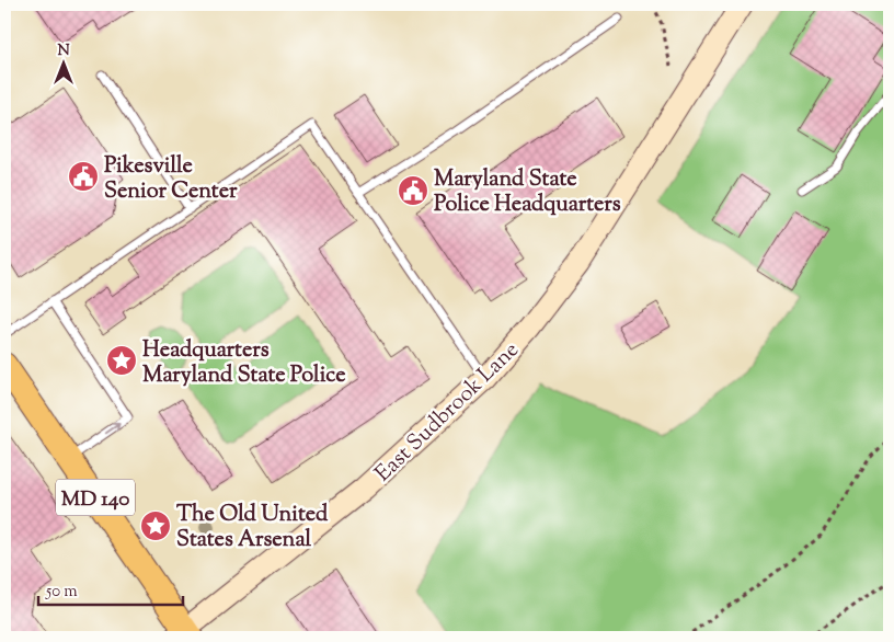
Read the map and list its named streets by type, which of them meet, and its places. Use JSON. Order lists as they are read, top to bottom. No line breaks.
{"streets":{"main road":["MD 140"],"street":["East Sudbrook Lane"]},"crossings":[["East Sudbrook Lane","MD 140"]],"places":{"public building":["Pikesville Senior Center","Maryland State Police Headquarters"],"place":["Headquarters Maryland State Police","The Old United States Arsenal"]},"scale_bar":"50 m","north":"top"}
